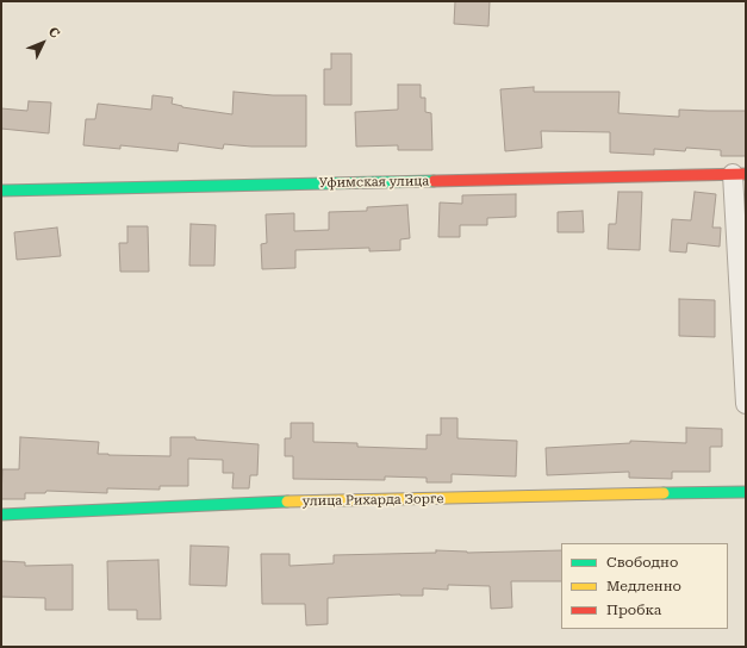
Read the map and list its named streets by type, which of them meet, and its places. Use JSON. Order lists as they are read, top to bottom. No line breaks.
{"streets":{"street":["Уфимская улица","улица Рихарда Зорге"]},"legend":["Свободно","Медленно","Пробка"],"north":"top right"}
